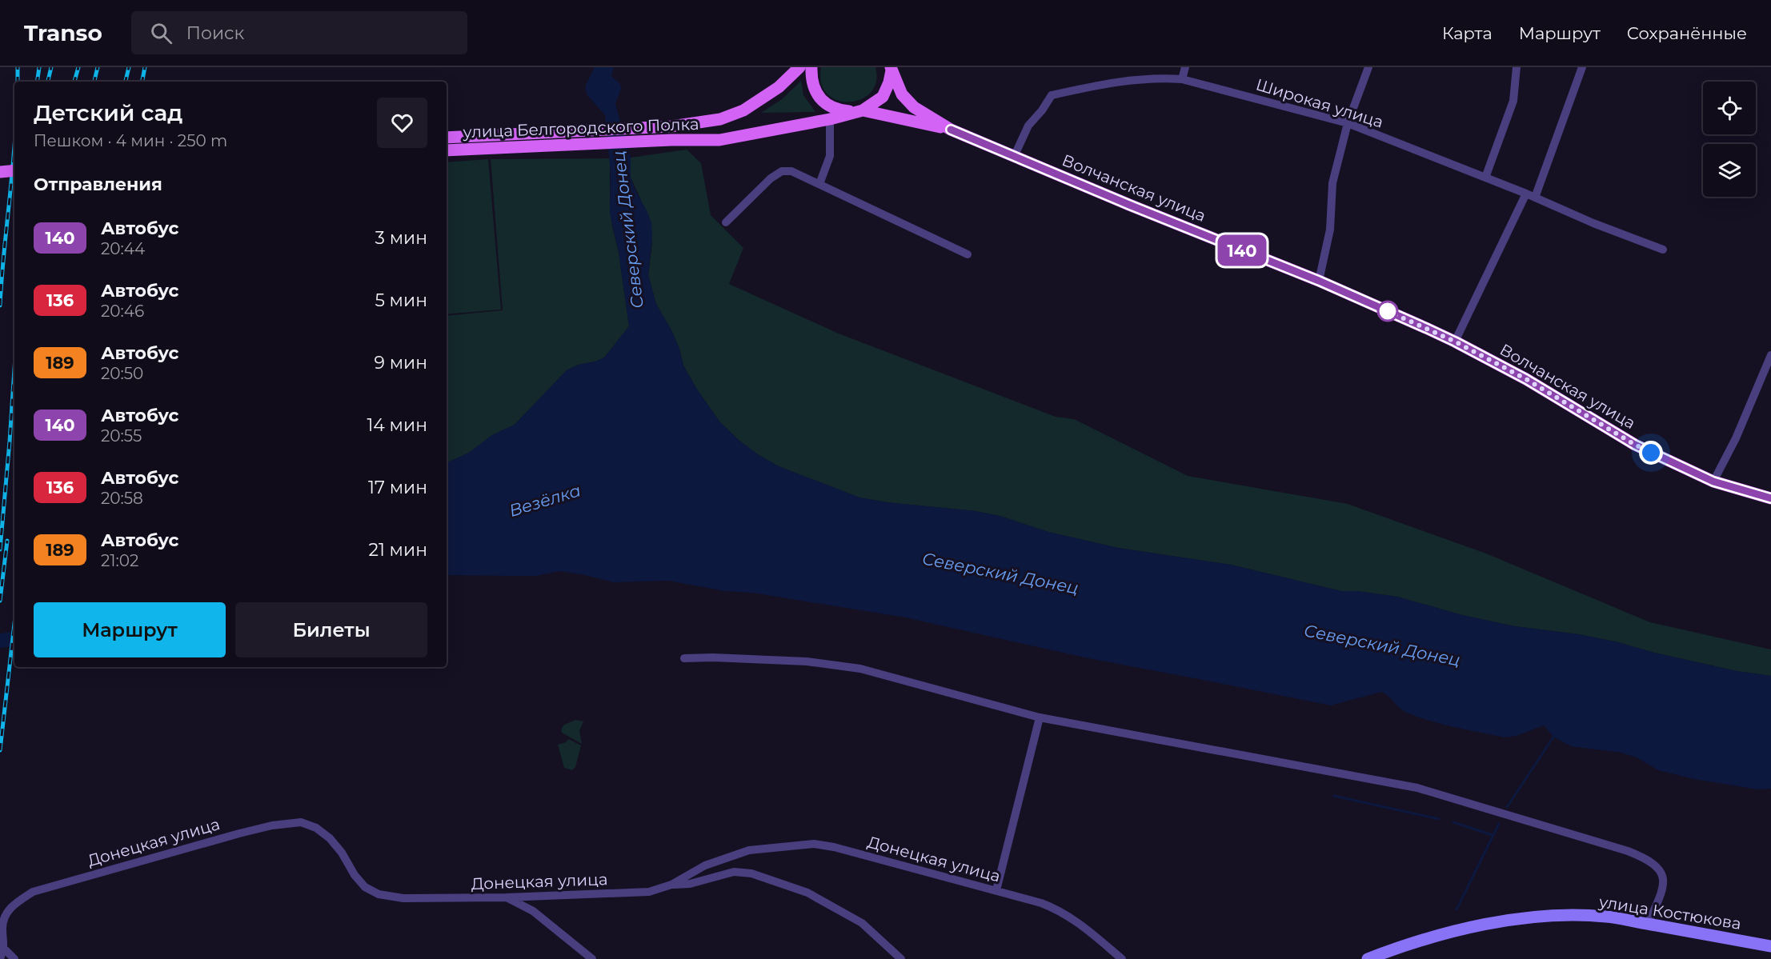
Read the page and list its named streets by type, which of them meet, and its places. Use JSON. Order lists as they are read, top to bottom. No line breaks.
{"streets":{"main road":["улица Белгородского Полка","Волчанская улица","улица Костюкова"],"street":["Широкая улица","Донецкая улица"]},"crossings":[["Широкая улица","Волчанская улица"]],"water":["Северский Донец","Везёлка"],"lines":["bus line 140"],"page":{"header":"Transo","search":"Поиск","nav":["Карта","Маршрут","Сохранённые"],"on_map":"140","heading":[["Детский сад","Пешком · 4 мин · 250 m"],"Отправления"],"list":[{"mark":"140","name":"Автобус","note":"20:44","value":"3 мин"},{"mark":"136","name":"Автобус","note":"20:46","value":"5 мин"},{"mark":"189","name":"Автобус","note":"20:50","value":"9 мин"},{"mark":"140","name":"Автобус","note":"20:55","value":"14 мин"},{"mark":"136","name":"Автобус","note":"20:58","value":"17 мин"},{"mark":"189","name":"Автобус","note":"21:02","value":"21 мин"}],"buttons":["Маршрут","Билеты"]}}
